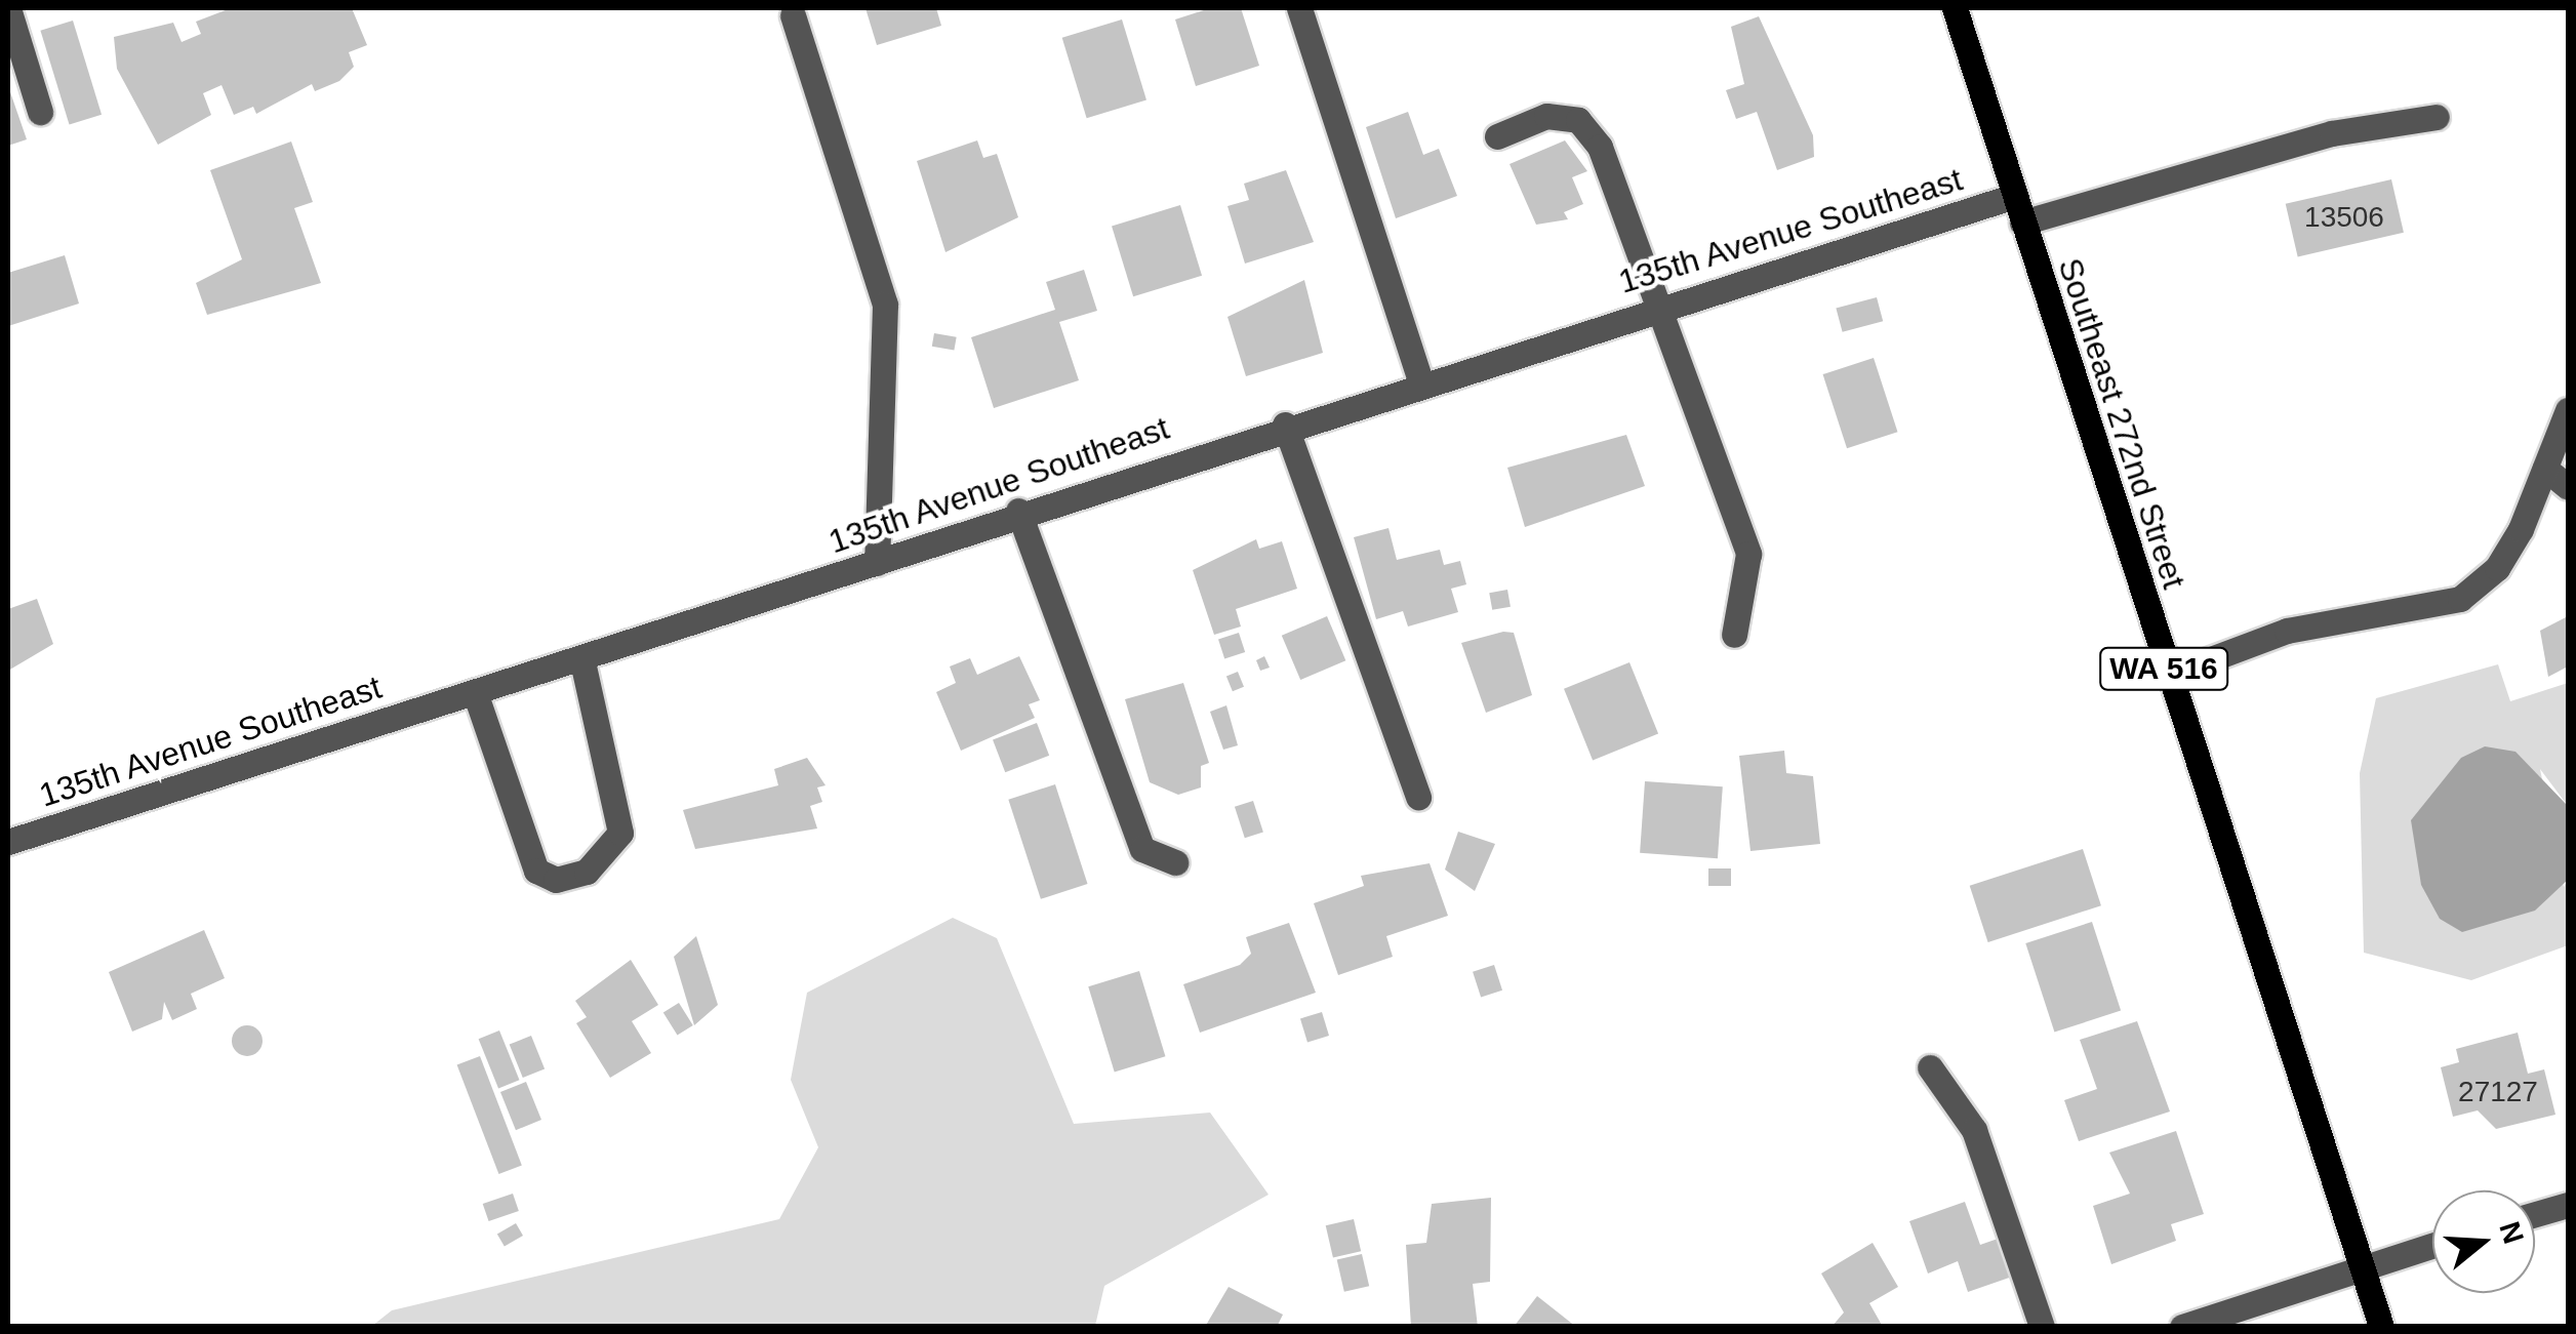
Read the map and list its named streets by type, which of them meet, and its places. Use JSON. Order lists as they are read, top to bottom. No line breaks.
{"streets":{"main road":["Southeast 272nd Street","WA 516"],"street":["135th Avenue Southeast"]},"crossings":[["135th Avenue Southeast","Southeast 272nd Street"]],"house_numbers":["13506","27127"],"north":"right"}
